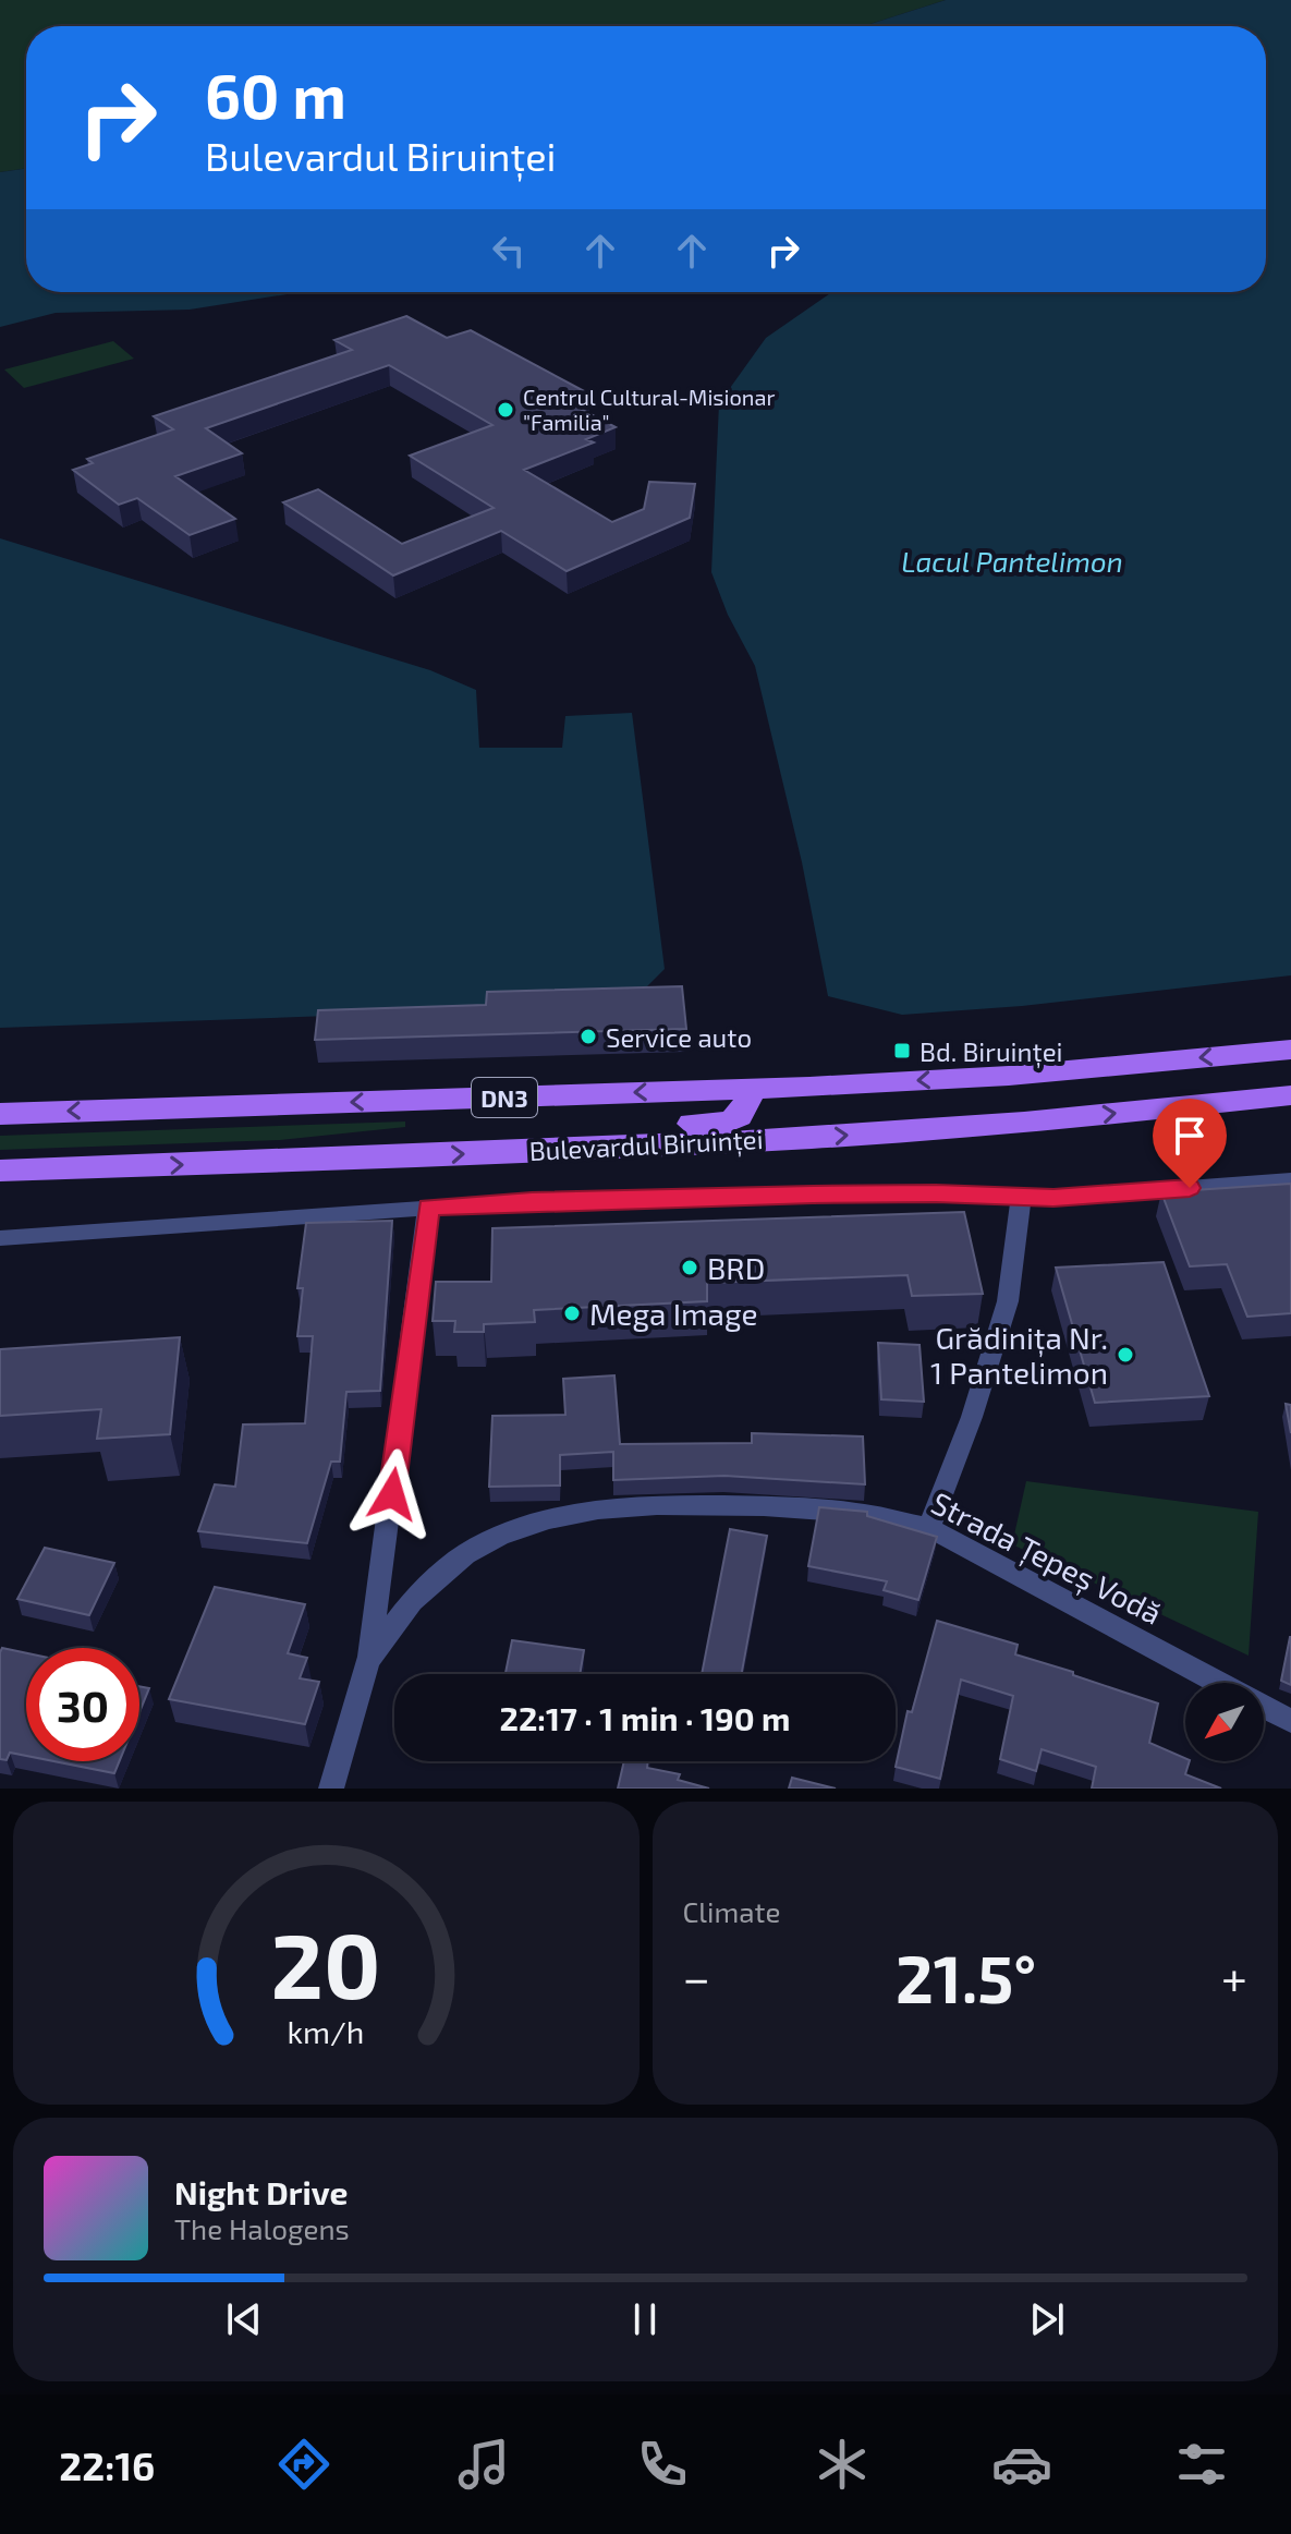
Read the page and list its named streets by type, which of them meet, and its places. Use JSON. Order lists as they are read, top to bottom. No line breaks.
{"streets":{"main road":["DN3","Bulevardul Biruinței"],"street":["Strada Țepeș Vodă"]},"crossings":[["DN3","Bulevardul Biruinței"]],"water":["Lacul Pantelimon"],"places":{"other":["Centrul Cultural-Misionar \"Familia\"","Service auto","BRD","Mega Image","Grădinița Nr. 1 Pantelimon"],"transit":["Bd. Biruinței"]},"north":"bottom left","page":{"turn":["60 m","Bulevardul Biruinței"],"limit":"30","trip":"22:17 · 1 min · 190 m","tile":"Climate","heat":["−","21.5°","+"],"song":["Night Drive","The Halogens"],"tabs":"22:16","gauge":["20","km/h"]}}
